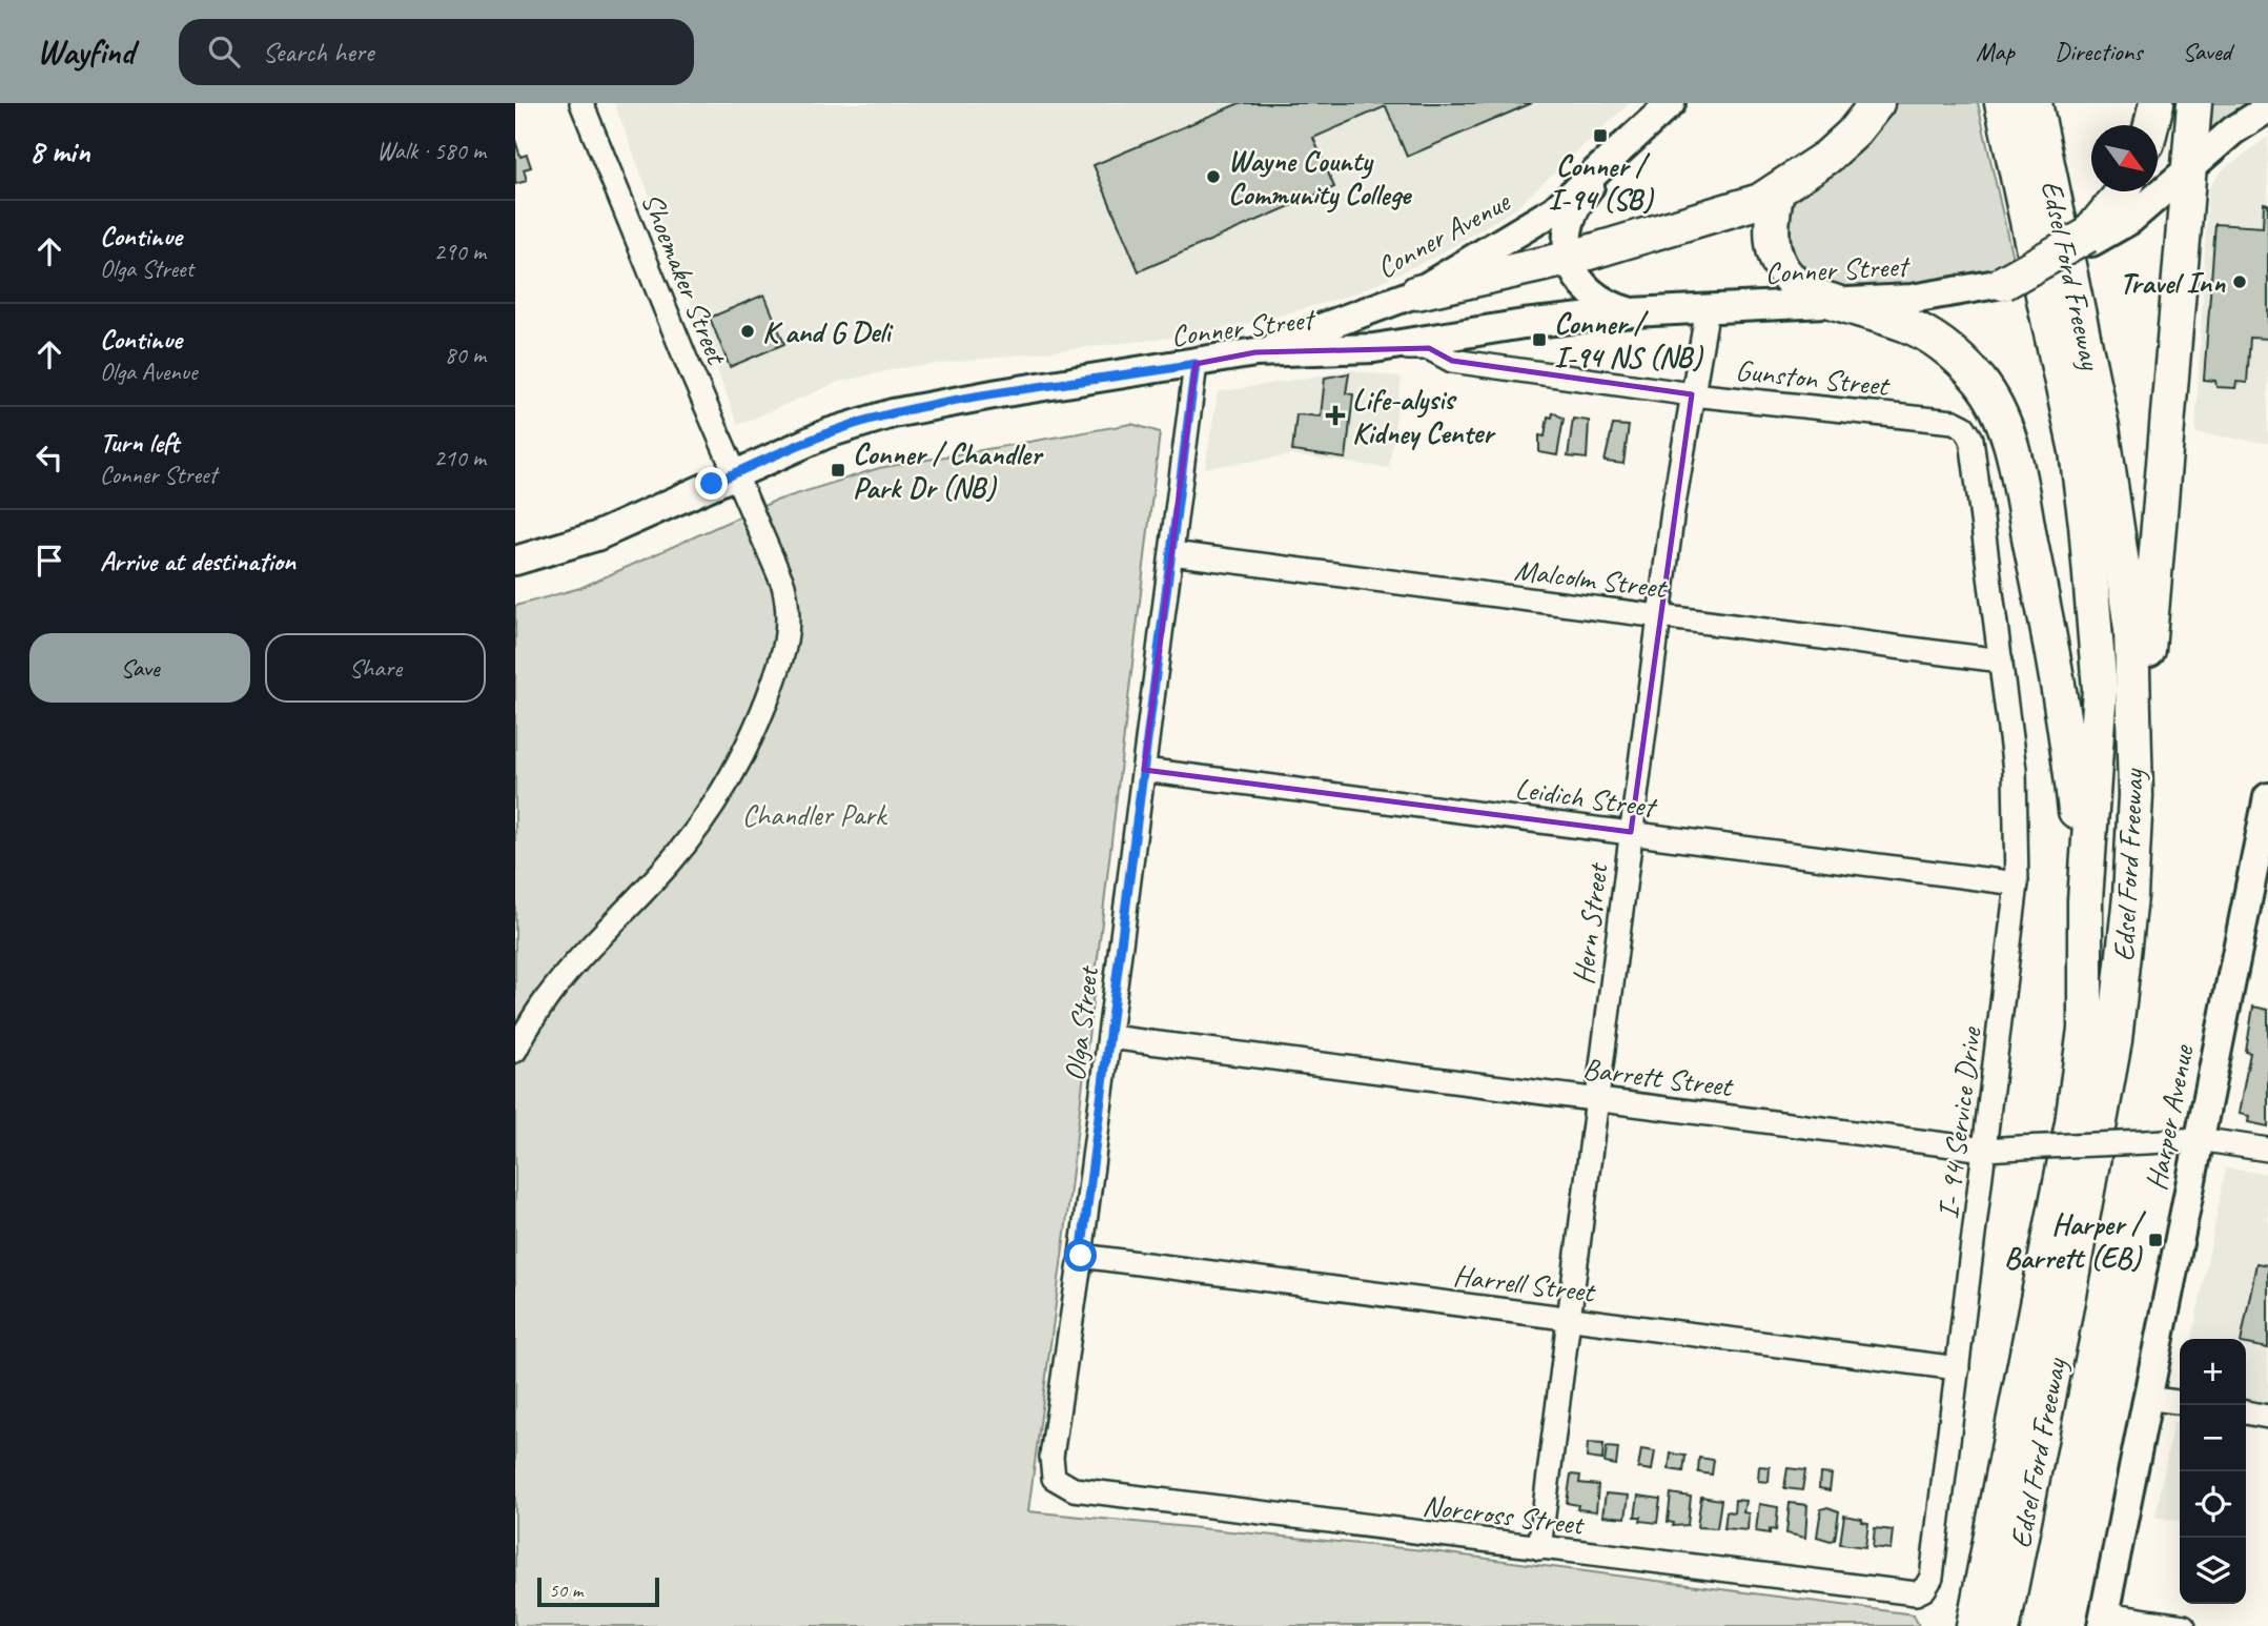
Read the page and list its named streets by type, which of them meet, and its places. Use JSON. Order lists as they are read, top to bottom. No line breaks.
{"streets":{"highway":["Edsel Ford Freeway"],"main road":["Conner Avenue","Conner Street","Harper Avenue"],"street":["Shoemaker Street","Gunston Street","Malcolm Street","Leidich Street","Hern Street","Olga Street","Barrett Street","I- 94 Service Drive","Harrell Street","Norcross Street"]},"crossings":[["Conner Avenue","Conner Street"],["Conner Street","Shoemaker Street"],["Conner Street","Gunston Street"],["Conner Street","Hern Street"],["Conner Street","Olga Street"],["Gunston Street","Malcolm Street"],["Gunston Street","Hern Street"],["Gunston Street","I- 94 Service Drive"],["Malcolm Street","Hern Street"],["Malcolm Street","Olga Street"],["Malcolm Street","I- 94 Service Drive"],["Leidich Street","Hern Street"],["Leidich Street","Olga Street"],["Leidich Street","I- 94 Service Drive"],["Hern Street","Barrett Street"],["Hern Street","Harrell Street"],["Hern Street","Norcross Street"],["Olga Street","Barrett Street"],["Olga Street","Harrell Street"],["Olga Street","Norcross Street"],["Barrett Street","Harper Avenue"],["Barrett Street","I- 94 Service Drive"],["I- 94 Service Drive","Harrell Street"],["I- 94 Service Drive","Norcross Street"]],"parks":["Chandler Park"],"places":{"transit":["Conner / I-94 (SB)","Conner / I-94 NS (NB)","Conner / Chandler Park Dr (NB)","Harper / Barrett (EB)"],"other":["Wayne County Community College","Travel Inn","K and G Deli"],"health":["Life-alysis Kidney Center"]},"scale_bar":"50 m","north":"bottom right","page":{"header":"Wayfind","search":"Search here","nav":["Map","Directions","Saved"],"heading":["8 min","Walk · 580 m"],"list":[["Continue","Olga Street","290 m"],["Continue","Olga Avenue","80 m"],["Turn left","Conner Street","210 m"],"Arrive at destination"],"buttons":["Save","Share"],"map_buttons":["+","−"],"scale":"50 m"}}
